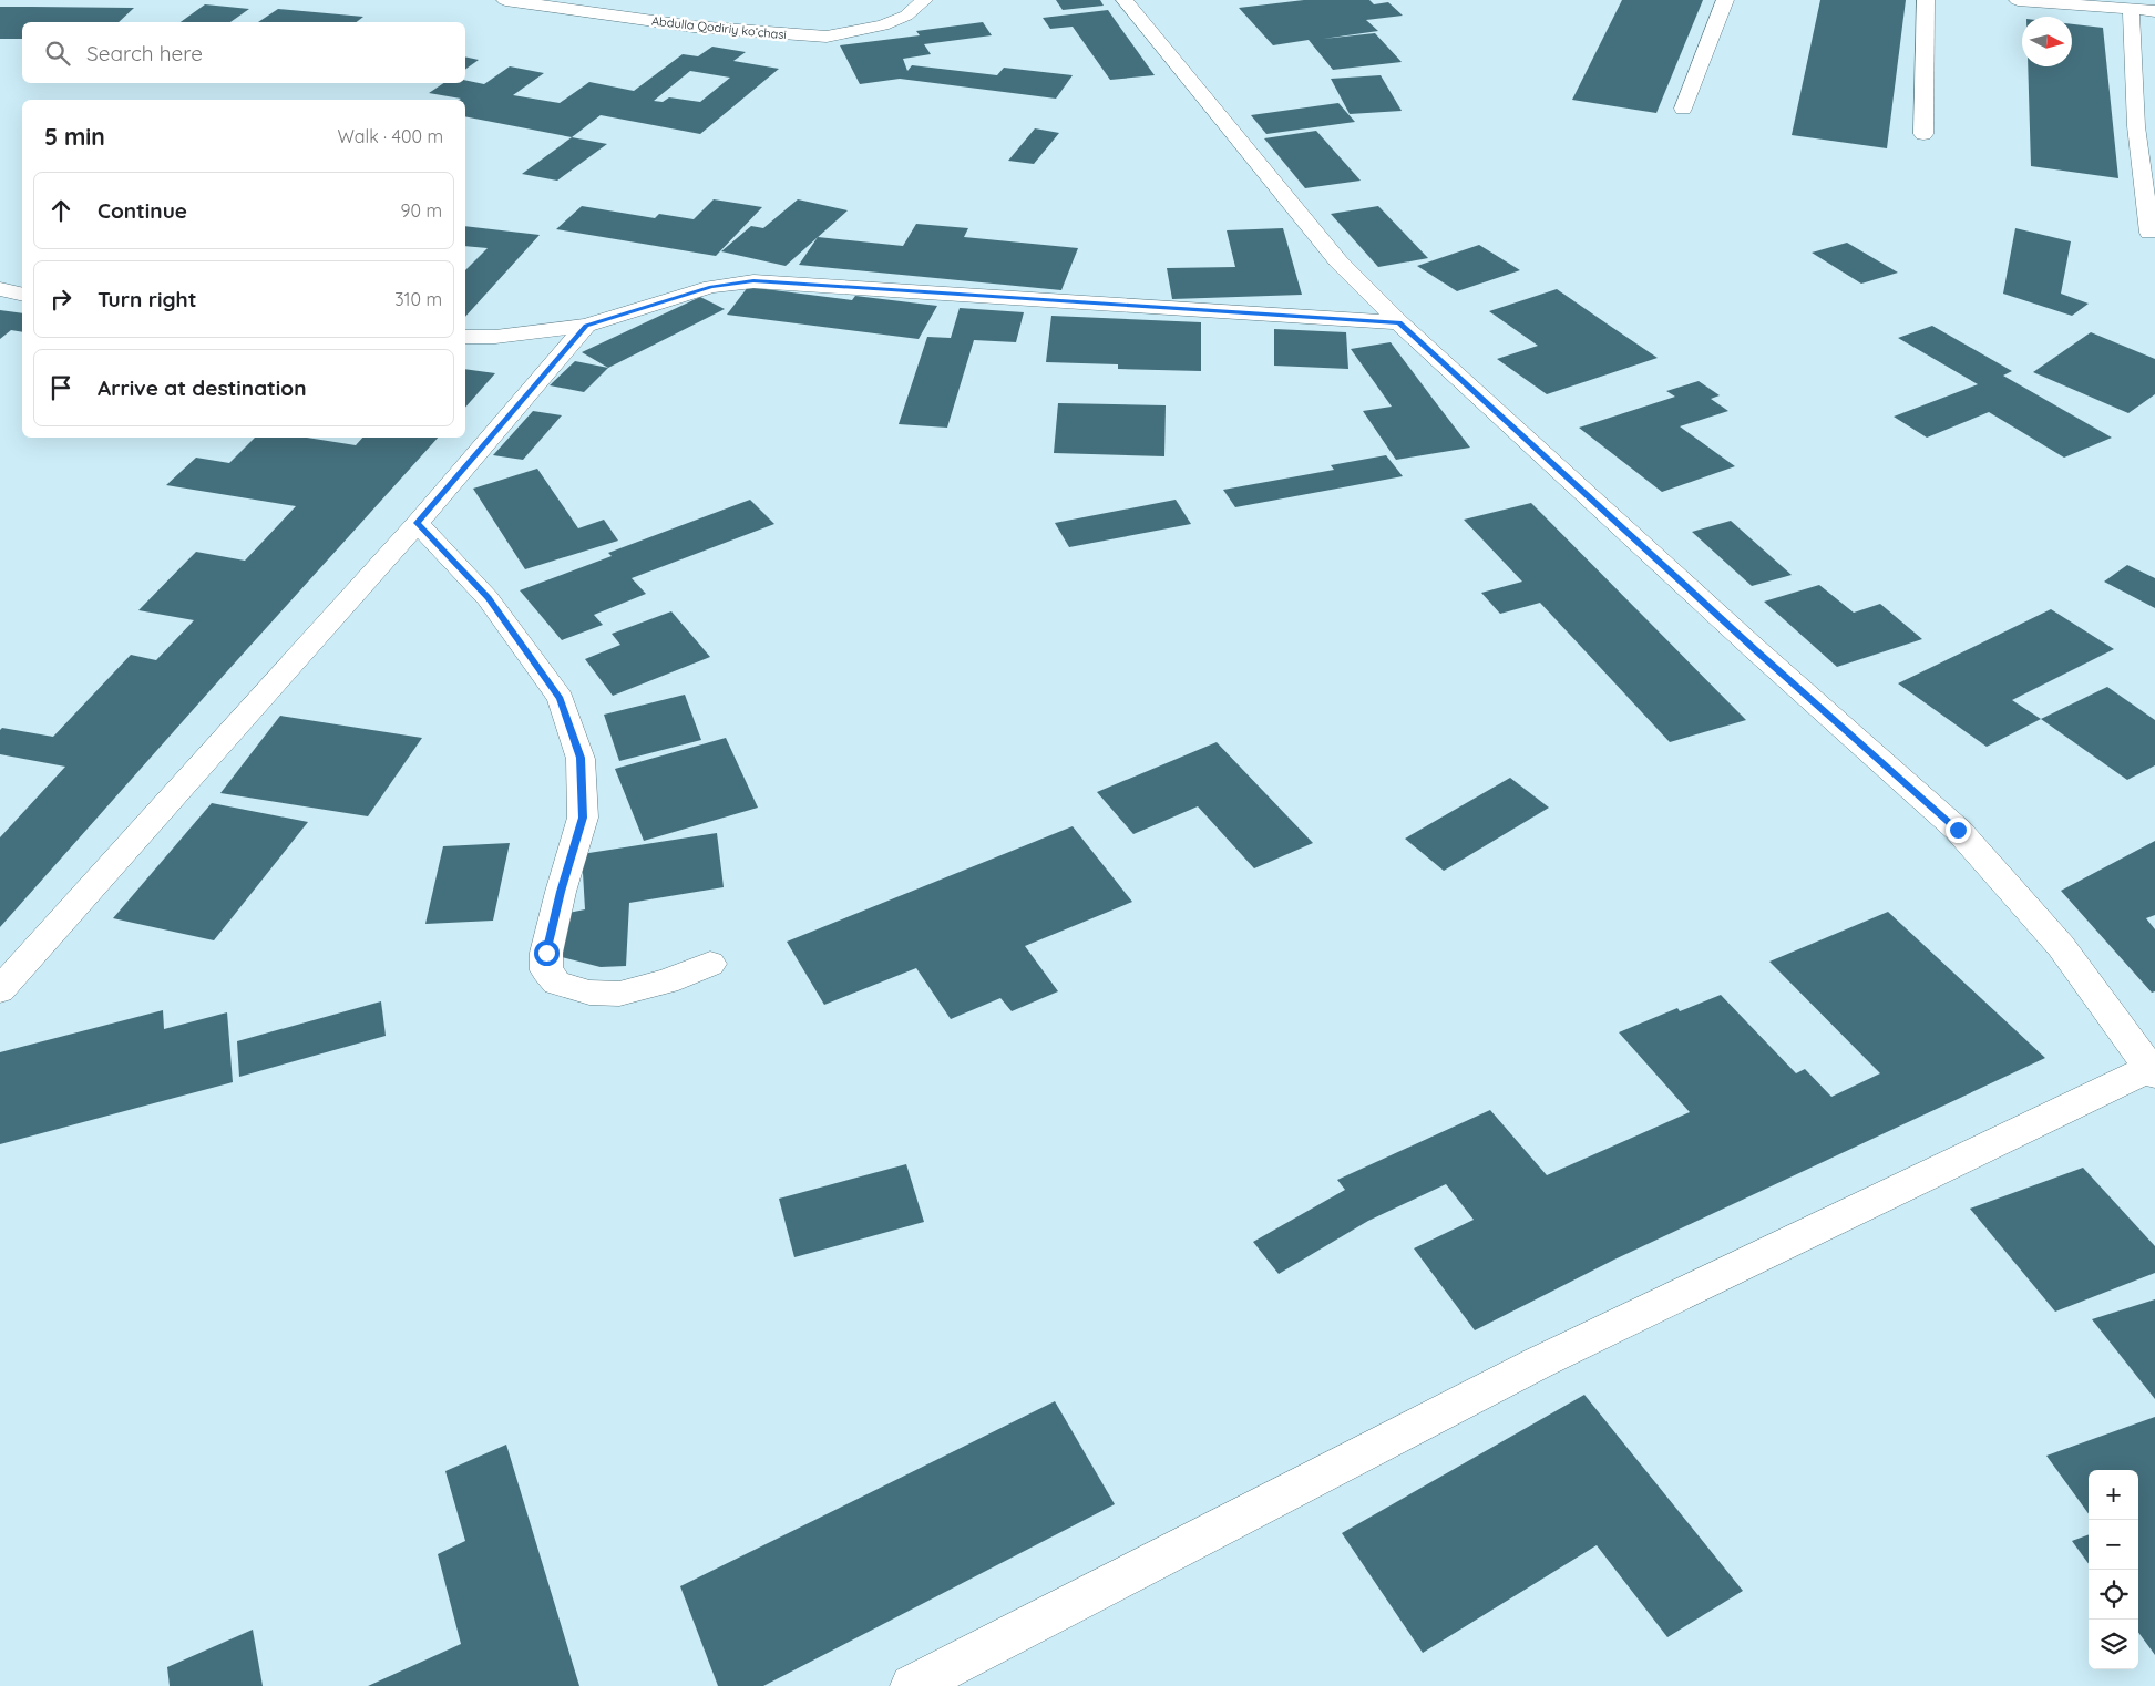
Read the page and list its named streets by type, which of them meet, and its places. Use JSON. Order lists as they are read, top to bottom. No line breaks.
{"streets":{"street":["Abdulla Qodiriy koʻchasi"]},"north":"right","page":{"search":"Search here","heading":["5 min","Walk · 400 m"],"list":[["Continue","90 m"],["Turn right","310 m"],"Arrive at destination"],"map_buttons":["+","−"]}}
